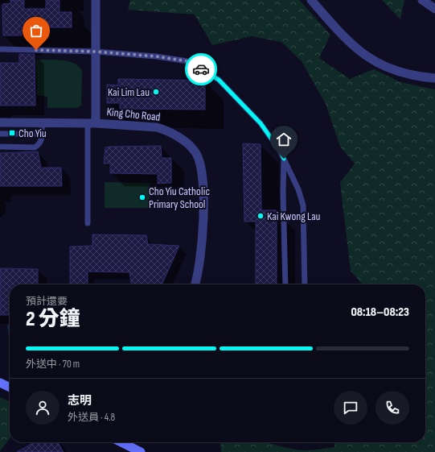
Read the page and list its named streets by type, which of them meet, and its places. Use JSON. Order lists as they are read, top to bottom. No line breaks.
{"streets":{"street":["King Cho Road"]},"places":{"other":["Kai Lim Lau","Cho Yiu Catholic Primary School","Kai Kwong Lau"],"transit":["Cho Yiu"]},"page":{"heading":["2 分鐘","預計還要","08:18–08:23"],"panel":["志明","外送員 · 4.8"],"bar":"外送中 · 70 m"}}
